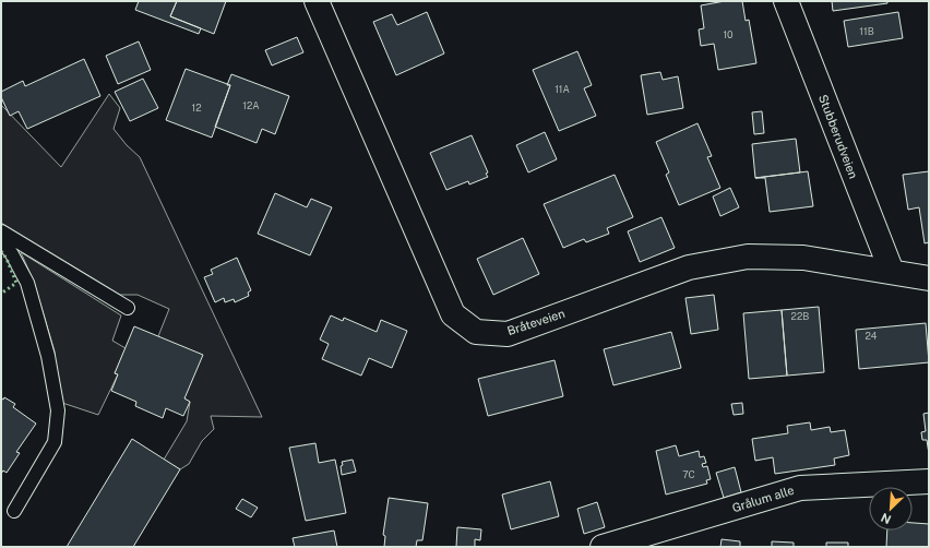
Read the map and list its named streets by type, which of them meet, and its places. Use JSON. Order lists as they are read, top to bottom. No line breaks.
{"streets":{"street":["Stubberudveien","Bråteveien","Grålum alle"]},"crossings":[["Stubberudveien","Bråteveien"]],"house_numbers":["11B","10","11A","12A","12","22B","24","7C"],"north":"bottom left"}
